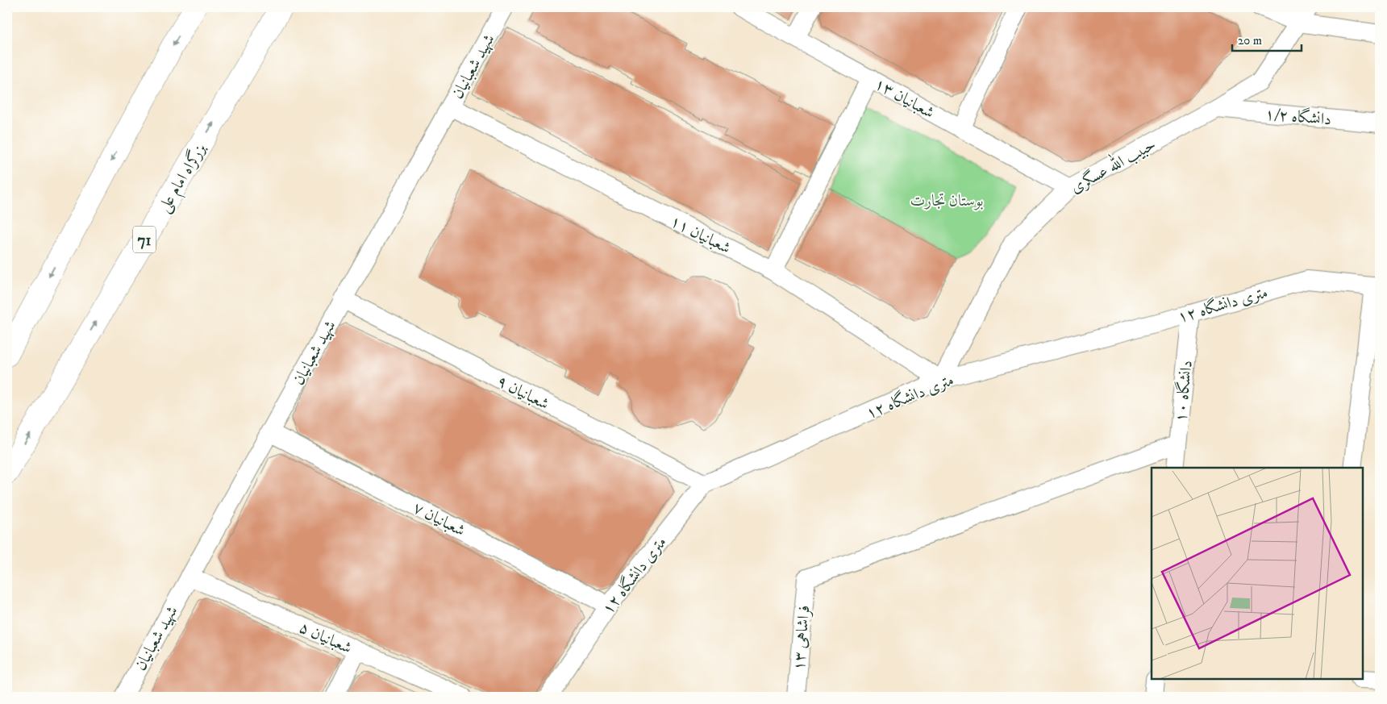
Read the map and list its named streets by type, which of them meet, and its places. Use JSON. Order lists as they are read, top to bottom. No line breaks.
{"streets":{"highway":["بزرگراه امام علی","71"],"street":["شهید شعبانیان","شعبانیان ۱۳","دانشگاه ۱/۲","حبیب الله عسگری","شعبانیان ۱۱","۱۲ متری دانشگاه","دانشگاه ۱۰","شعبانیان ۹","شعبانیان ۷","شعبانیان ۵","فراشاهی ۱۳"]},"crossings":[["شهید شعبانیان","شعبانیان ۱۱"],["شهید شعبانیان","شعبانیان ۹"],["شهید شعبانیان","شعبانیان ۷"],["شهید شعبانیان","شعبانیان ۵"],["شعبانیان ۱۳","حبیب الله عسگری"],["دانشگاه ۱/۲","حبیب الله عسگری"],["حبیب الله عسگری","شعبانیان ۱۱"],["حبیب الله عسگری","۱۲ متری دانشگاه"],["شعبانیان ۱۱","۱۲ متری دانشگاه"],["۱۲ متری دانشگاه","دانشگاه ۱۰"],["۱۲ متری دانشگاه","شعبانیان ۹"],["۱۲ متری دانشگاه","شعبانیان ۷"],["دانشگاه ۱۰","فراشاهی ۱۳"]],"parks":["بوستان تجارت"],"scale_bar":"20 m"}
